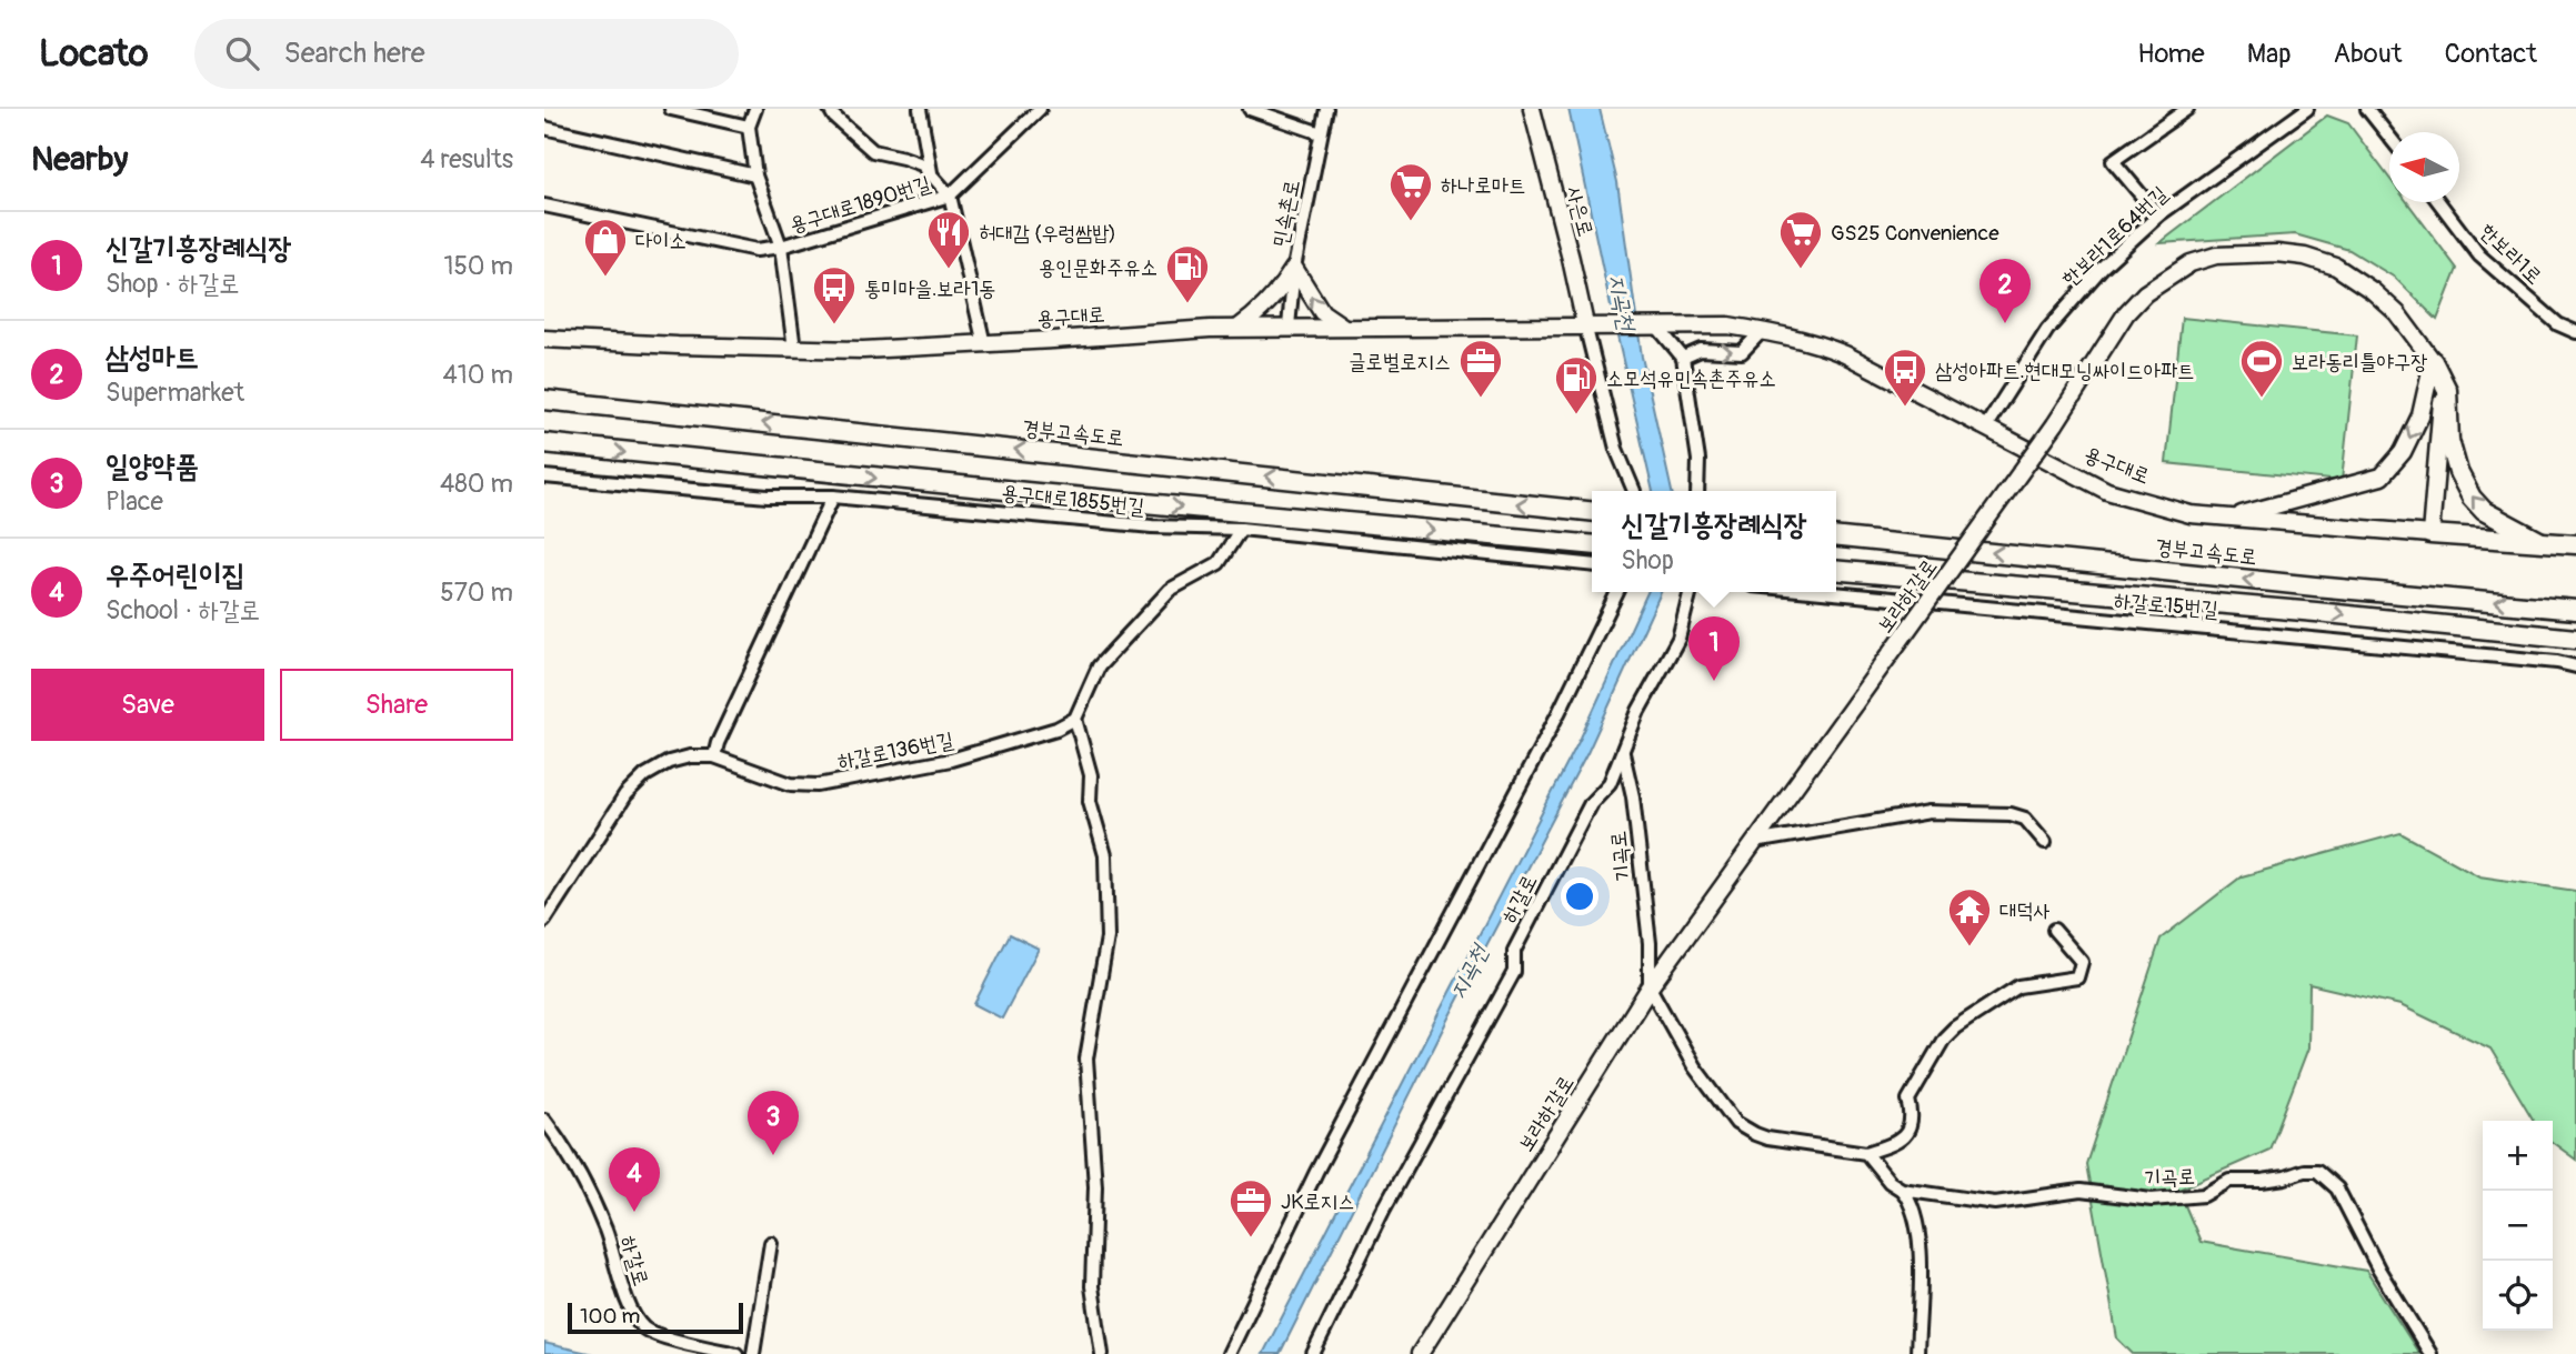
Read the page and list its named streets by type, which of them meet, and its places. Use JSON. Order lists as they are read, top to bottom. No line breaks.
{"streets":{"highway":["용구대로","경부고속도로"],"main road":["사은로","보라하갈로"],"street":["용구대로1890번길","민속촌로","한보라1로64번길","한보라1로","용구대로1855번길","하갈로15번길","하갈로136번길","기곡로","하갈로"]},"crossings":[["용구대로1890번길","용구대로"],["사은로","용구대로"],["민속촌로","용구대로"],["한보라1로64번길","용구대로"],["용구대로","보라하갈로"],["보라하갈로","기곡로"],["기곡로","하갈로"]],"water":["지곡천"],"places":{"supermarket":["하나로마트","GS25 Convenience"],"restaurant":["허대감 (우렁쌈밥)"],"shop":["다이소"],"fuel station":["용인문화주유소","소모석유민속촌주유소"],"bus stop":["통미마을.보라1동","삼성아파트.현대모닝싸이드아파트"],"office":["글로벌로지스","JK로지스"],"sports":["보라동리틀야구장"],"temple":["대덕사"]},"scale_bar":"100 m","north":"left","page":{"header":"Locato","search":"Search here","nav":["Home","Map","About","Contact"],"heading":["Nearby","4 results"],"list":[{"mark":"1","name":"신갈기흥장례식장","note":"Shop · 하갈로","value":"150 m"},{"mark":"2","name":"삼성마트","note":"Supermarket","value":"410 m"},{"mark":"3","name":"일양약품","note":"Place","value":"480 m"},{"mark":"4","name":"우주어린이집","note":"School · 하갈로","value":"570 m"}],"pins":["2","1","3","4"],"popup":["신갈기흥장례식장","Shop"],"buttons":["Save","Share"],"map_buttons":["+","−"],"scale":"100 m"}}
